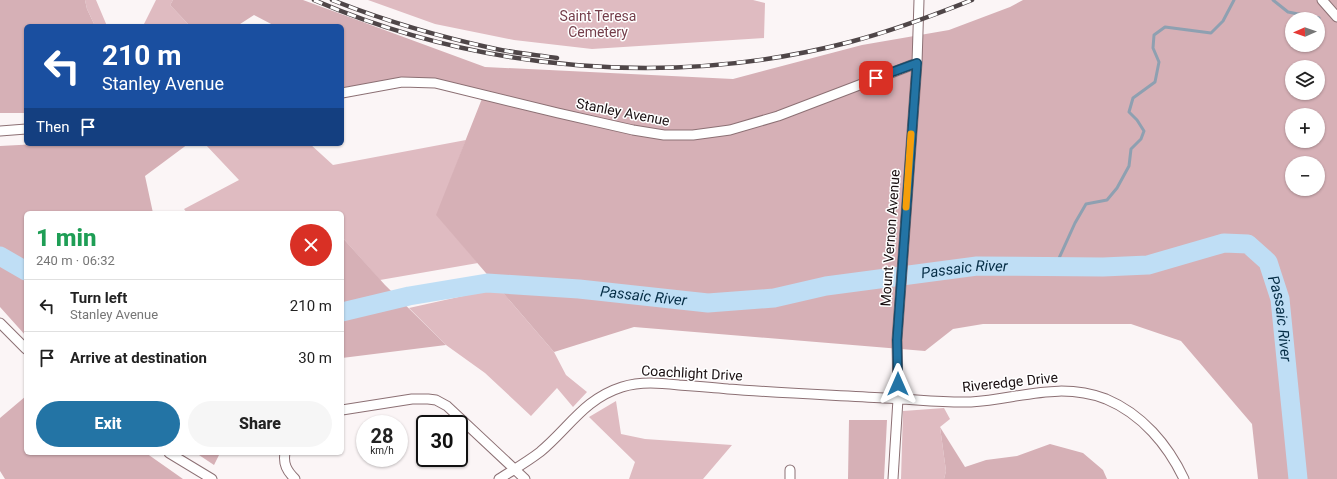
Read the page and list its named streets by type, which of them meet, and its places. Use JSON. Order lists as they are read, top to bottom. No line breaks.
{"streets":{"street":["Stanley Avenue","Mount Vernon Avenue","Coachlight Drive","Riveredge Drive"]},"crossings":[["Stanley Avenue","Mount Vernon Avenue"],["Mount Vernon Avenue","Coachlight Drive"],["Mount Vernon Avenue","Riveredge Drive"],["Coachlight Drive","Riveredge Drive"]],"water":["Passaic River"],"parks":["Saint Teresa Cemetery"],"north":"left","page":{"map_buttons":["+","−"],"turn":["210 m","Stanley Avenue"],"then":"Then","heading":["1 min","240 m · 06:32"],"list":[{"name":"Turn left","note":"Stanley Avenue","value":"210 m"},{"name":"Arrive at destination","value":"30 m"}],"buttons":["Exit","Share"],"speed":"28 km/h","limit":"30"}}
